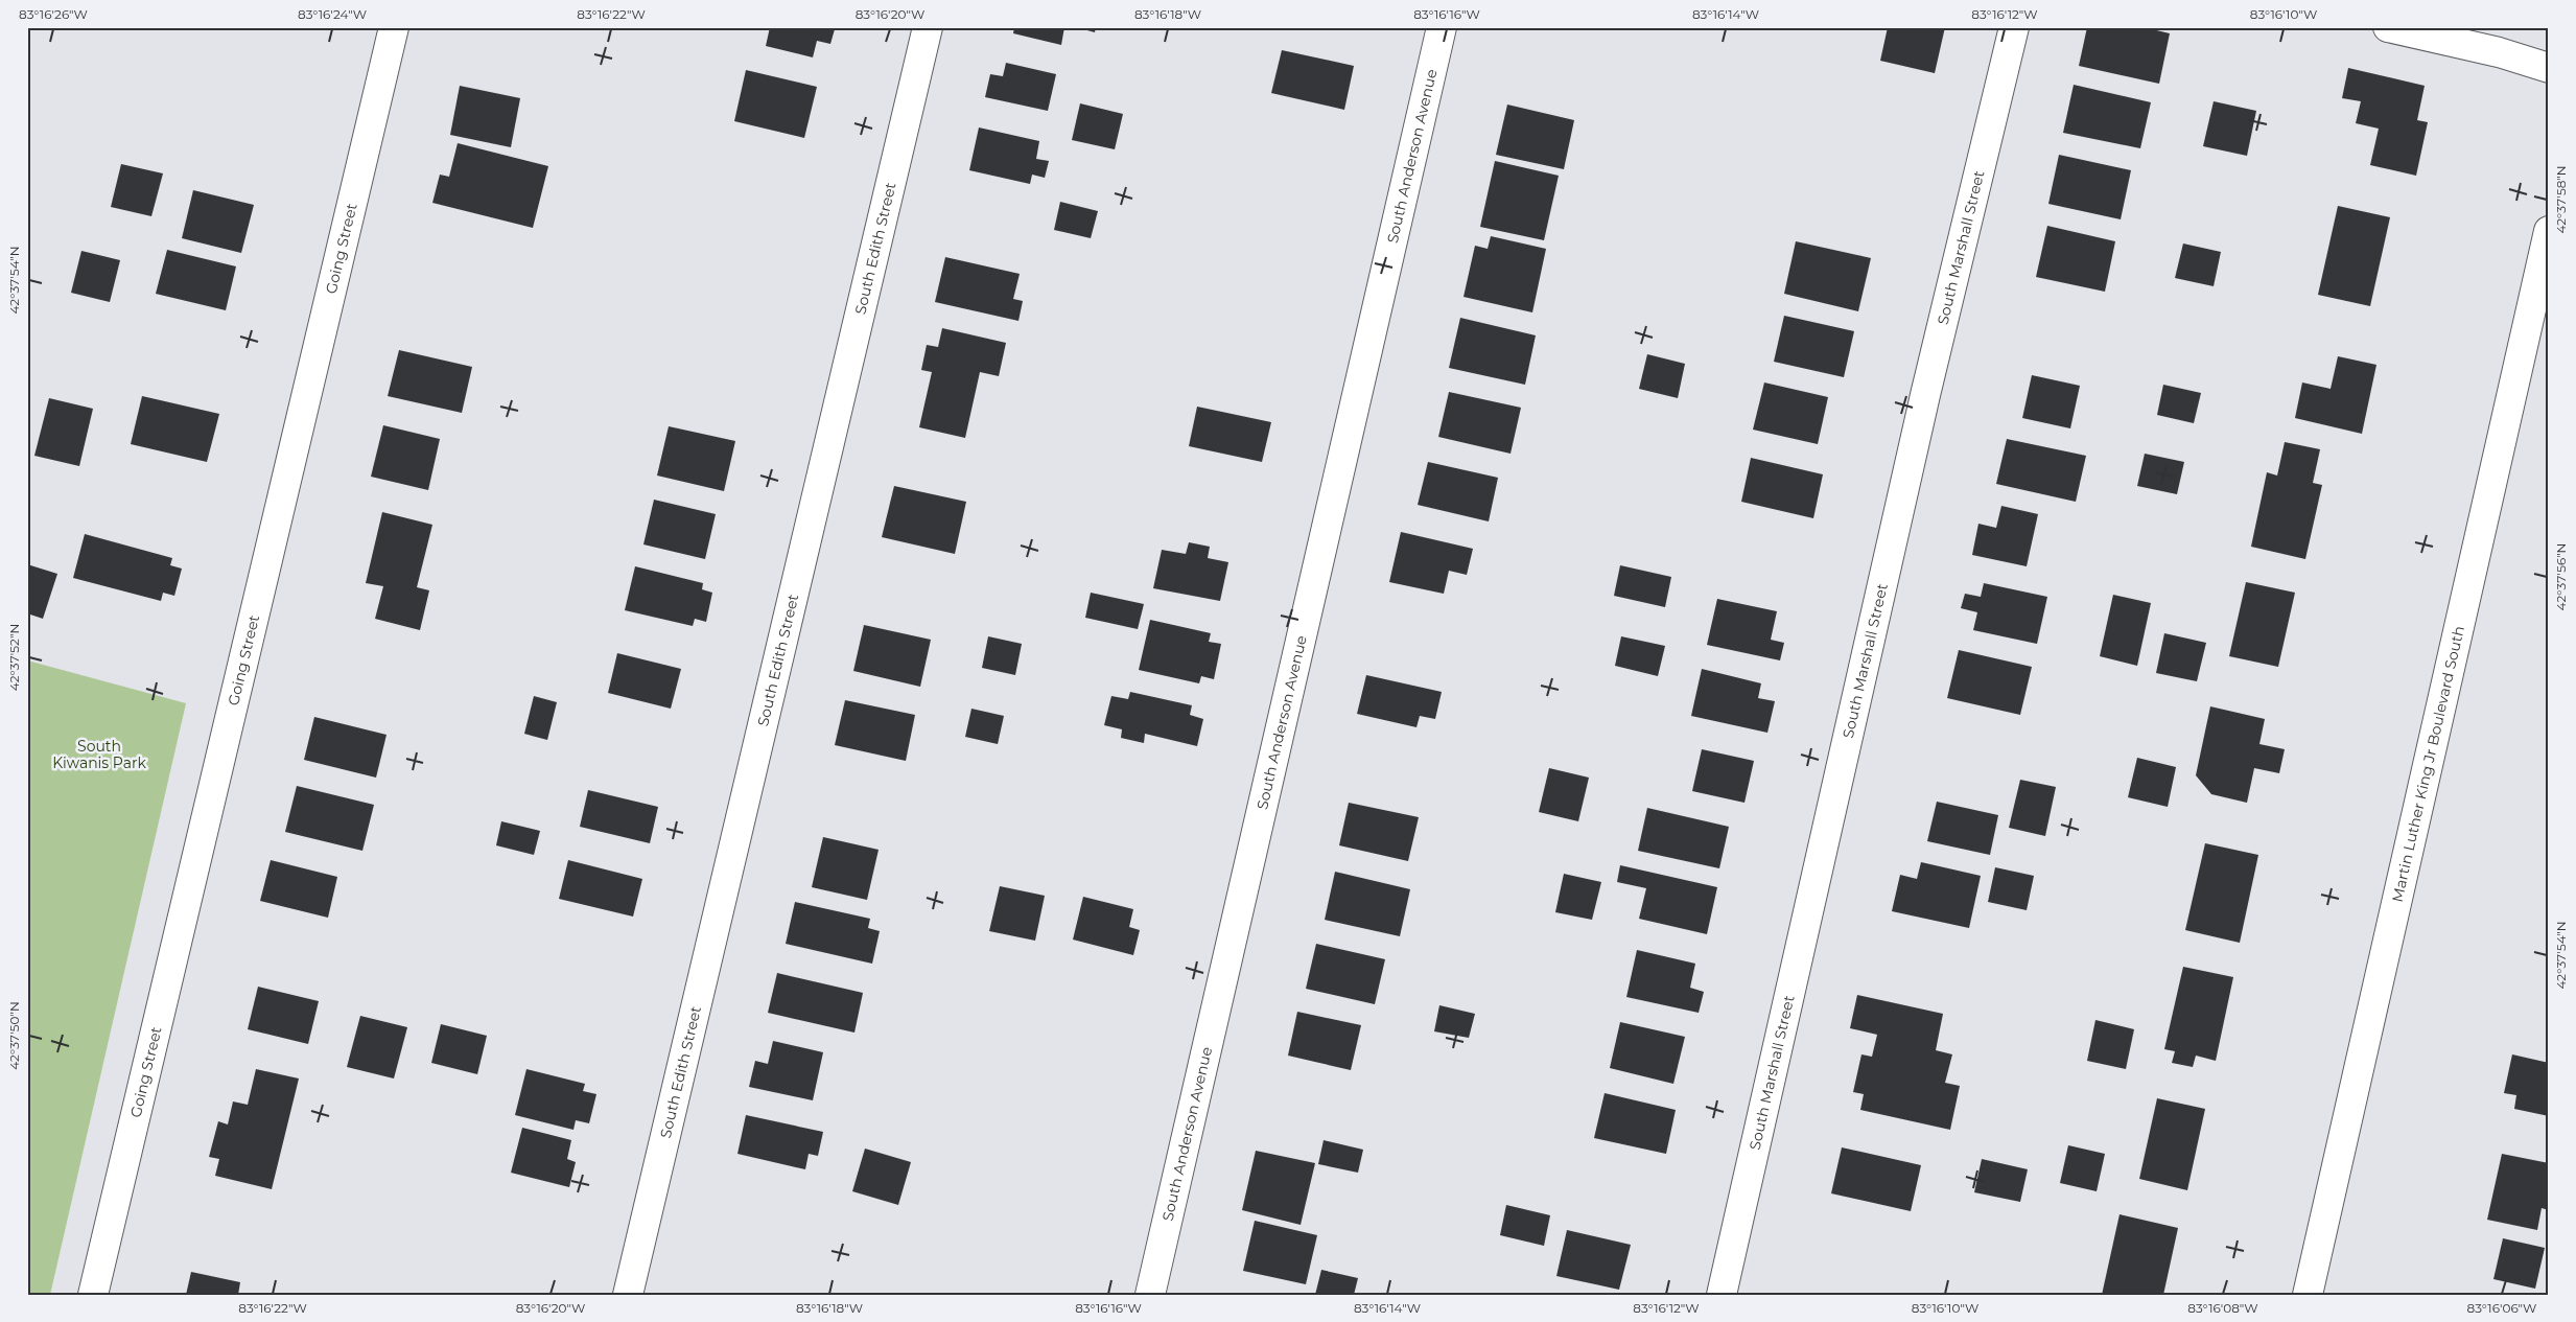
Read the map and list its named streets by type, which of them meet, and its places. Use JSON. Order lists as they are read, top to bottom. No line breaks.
{"streets":{"street":["South Anderson Avenue","South Marshall Street","Going Street","South Edith Street","Martin Luther King Jr Boulevard South"]},"parks":["South Kiwanis Park"],"coordinates":["83°16'26\"W","83°16'24\"W","83°16'22\"W","83°16'20\"W","83°16'18\"W","83°16'16\"W","83°16'14\"W","83°16'12\"W","83°16'10\"W","42°37'58\"N","42°37'54\"N","42°37'56\"N","42°37'52\"N","42°37'50\"N","83°16'08\"W","83°16'06\"W"]}
